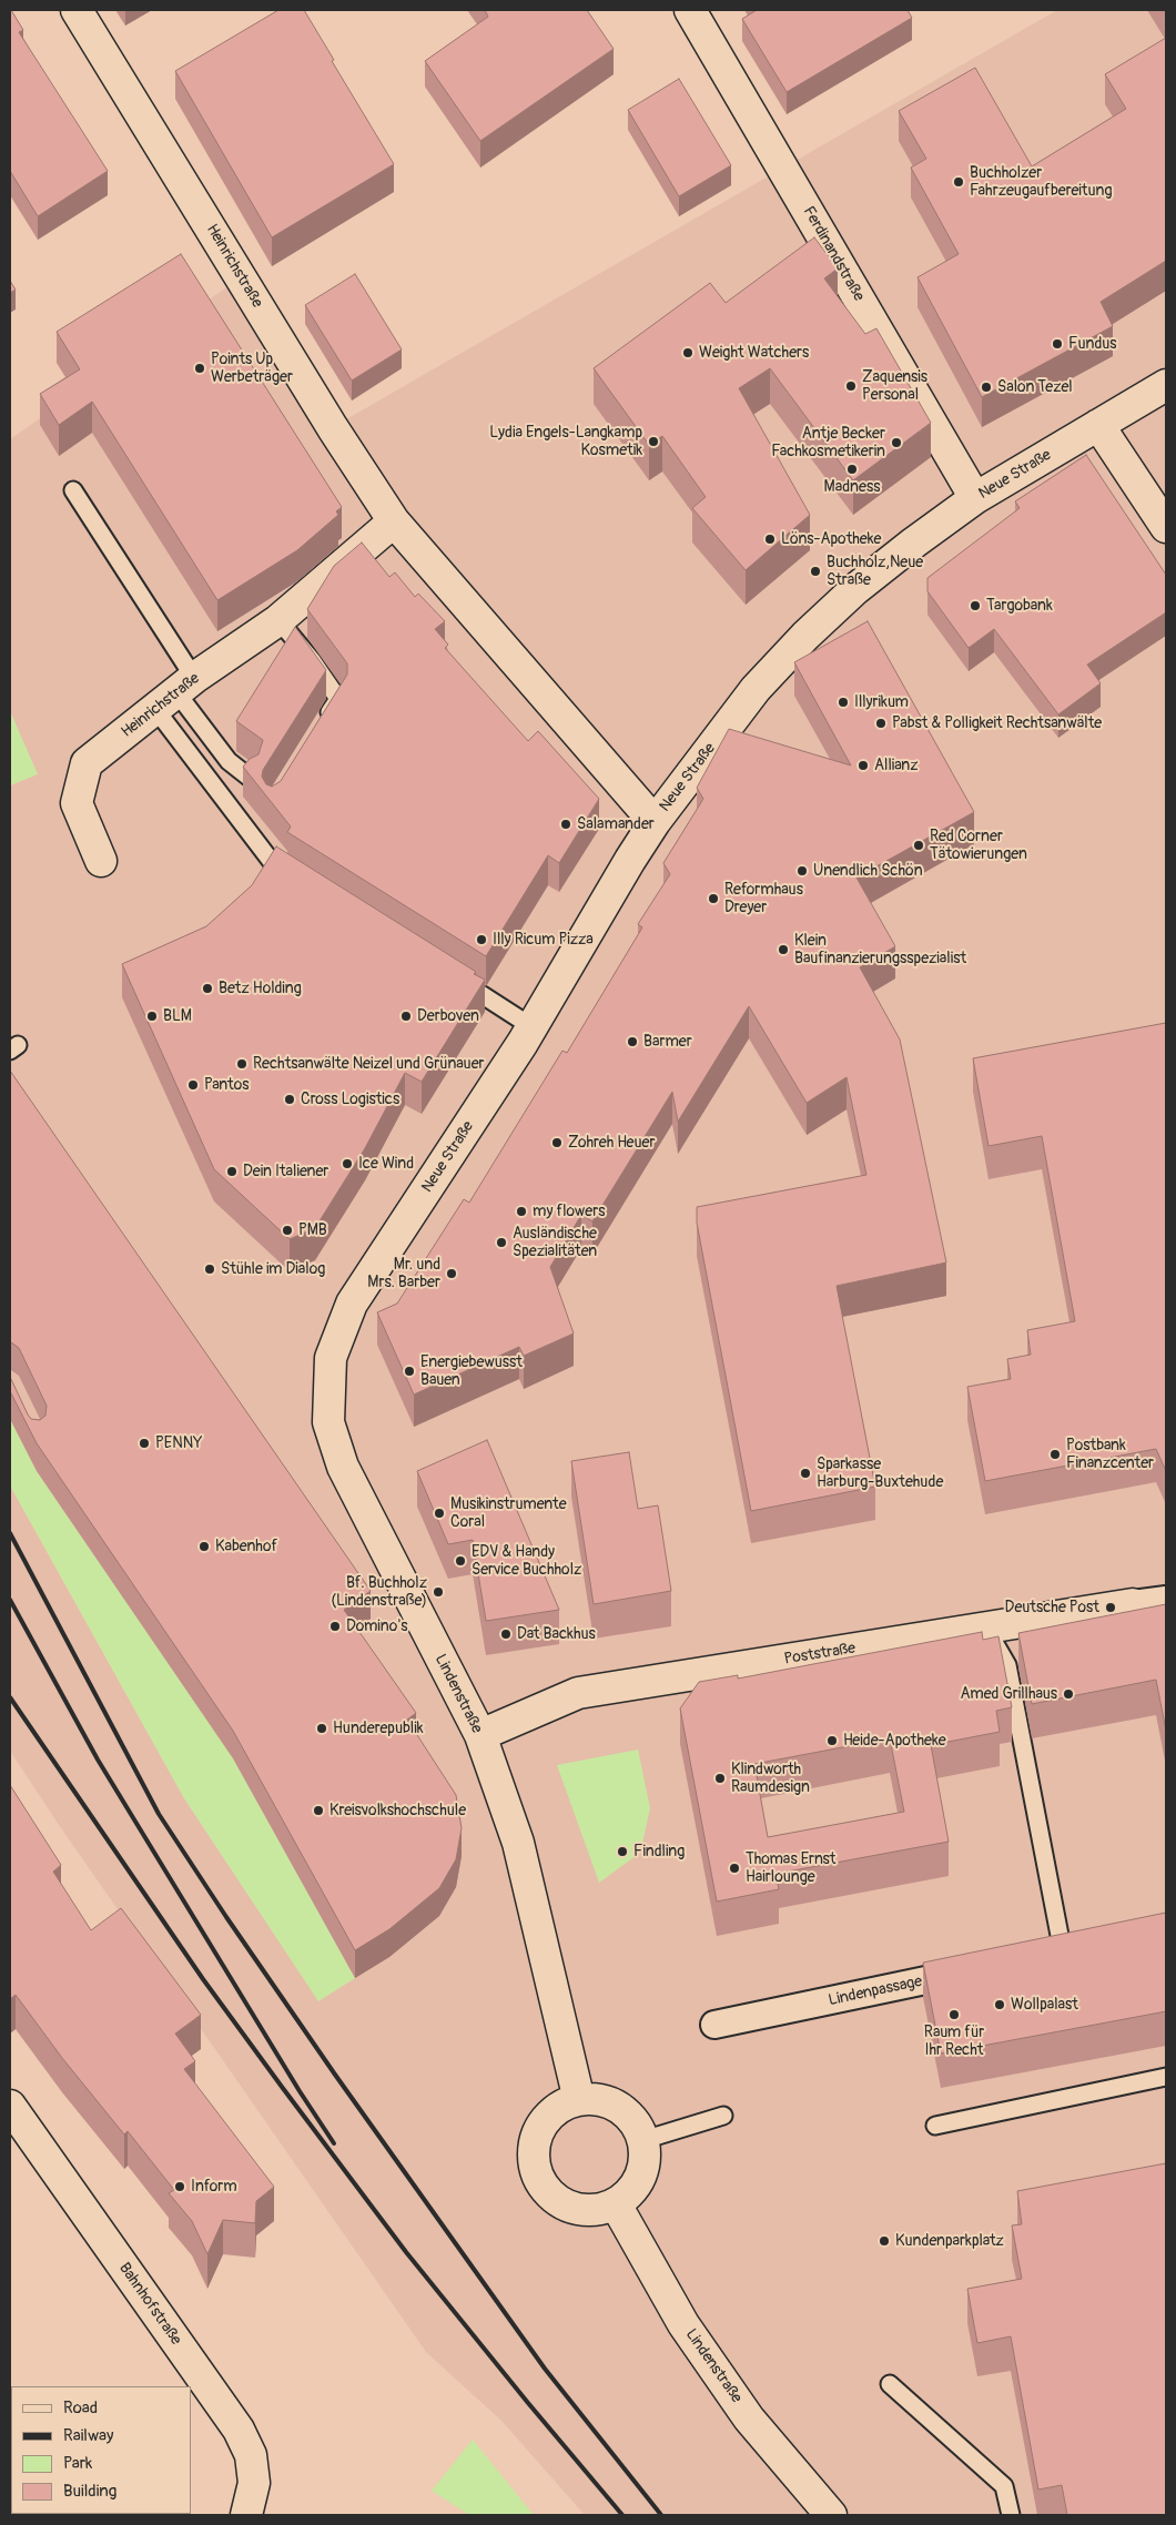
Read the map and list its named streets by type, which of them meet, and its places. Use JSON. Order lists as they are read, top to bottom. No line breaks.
{"streets":{"street":["Ferdinandstraße","Heinrichstraße","Neue Straße","Poststraße","Lindenstraße","Lindenpassage","Bahnhofstraße"]},"crossings":[["Ferdinandstraße","Neue Straße"],["Heinrichstraße","Neue Straße"],["Neue Straße","Lindenstraße"],["Poststraße","Lindenstraße"]],"places":["Buchholzer Fahrzeugaufbereitung","Fundus","Weight Watchers","Points Up Werbeträger","Zaquensis Personal","Salon Tezel","Lydia Engels-Langkamp Kosmetik","Antje Becker Fachkosmetikerin","Madness","Löns-Apotheke","Buchholz,Neue Straße","Targobank","Illyrikum","Pabst & Polligkeit Rechtsanwälte","Allianz","Salamander","Red Corner Tätowierungen","Unendlich Schön","Reformhaus Dreyer","Illy Ricum Pizza","Klein Baufinanzierungsspezialist","Betz Holding","BLM","Derboven","Barmer","Rechtsanwälte Neizel und Grünauer","Pantos","Cross Logistics","Zohreh Heuer","Ice Wind","Dein Italiener","my flowers","PMB","Ausländische Spezialitäten","Stühle im Dialog","Mr. und Mrs. Barber","Energiebewusst Bauen","PENNY","Postbank Finanzcenter","Sparkasse Harburg-Buxtehude","Musikinstrumente Coral","Kabenhof","EDV & Handy Service Buchholz","Bf. Buchholz (Lindenstraße)","Deutsche Post","Domino's","Dat Backhus","Amed Grillhaus","Hunderepublik","Heide-Apotheke","Klindworth Raumdesign","Kreisvolkshochschule","Findling","Thomas Ernst Hairlounge","Wollpalast","Raum für Ihr Recht","Inform","Kundenparkplatz"],"legend":["Road","Railway","Park","Building"]}
